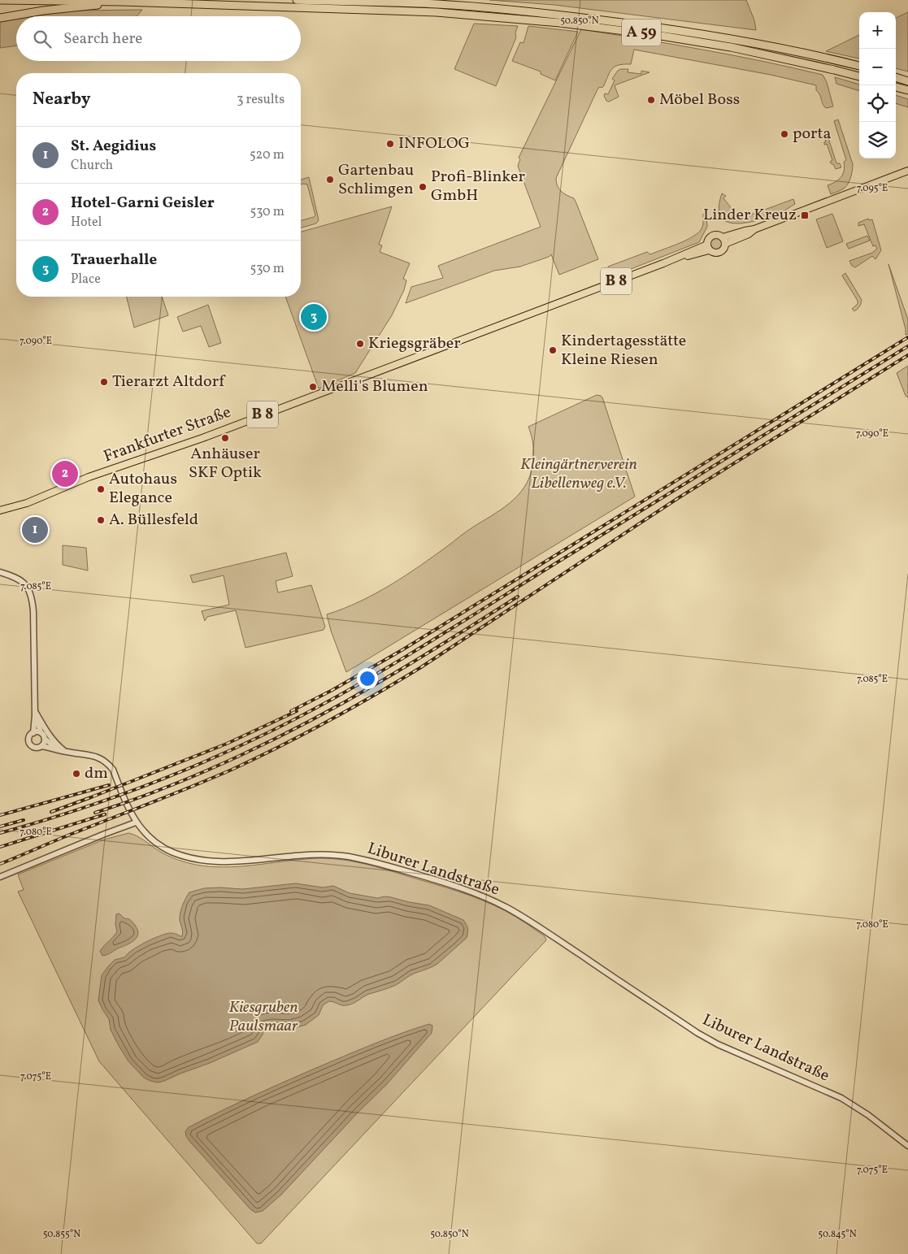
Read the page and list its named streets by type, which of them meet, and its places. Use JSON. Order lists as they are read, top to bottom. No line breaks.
{"streets":{"highway":["A 59"],"main road":["B 8","Frankfurter Straße"],"street":["Liburer Landstraße"]},"crossings":[["B 8","Frankfurter Straße"]],"parks":["Kleingärtnerverein Libellenweg e.V.","Kiesgruben Paulsmaar"],"places":{"other":["Möbel Boss","porta","INFOLOG","Gartenbau Schlimgen","Profi-Blinker GmbH","Kriegsgräber","Kindertagesstätte Kleine Riesen","Tierarzt Altdorf","Melli's Blumen","Anhäuser SKF Optik","Autohaus Elegance","A. Büllesfeld","dm"],"transit":["Linder Kreuz"]},"page":{"map_buttons":["+","−"],"search":"Search here","heading":["Nearby","3 results"],"list":[{"mark":"1","name":"St. Aegidius","note":"Church","value":"520 m"},{"mark":"2","name":"Hotel-Garni Geisler","note":"Hotel","value":"530 m"},{"mark":"3","name":"Trauerhalle","note":"Place","value":"530 m"}],"pins":["3","2","1"]},"coordinates":["50.850°N","7.095°E","7.090°E","7.085°E","7.080°E","7.075°E","50.855°N","50.845°N"]}
